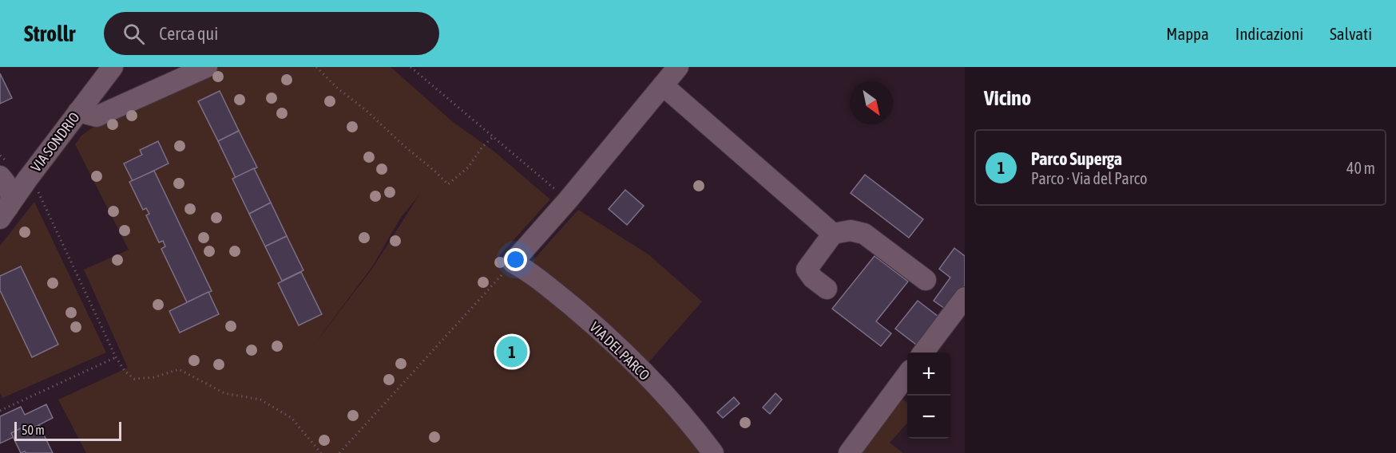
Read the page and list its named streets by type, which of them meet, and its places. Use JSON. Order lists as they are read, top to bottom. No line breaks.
{"streets":{"street":["VIA SONDRIO","VIA DEL PARCO"]},"scale_bar":"50 m","north":"bottom right","page":{"header":"Strollr","search":"Cerca qui","nav":["Mappa","Indicazioni","Salvati"],"heading":"Vicino","list":[{"mark":"1","name":"Parco Superga","note":"Parco · Via del Parco","value":"40 m"}],"pins":"1","map_buttons":["+","−"],"scale":"50 m"}}
